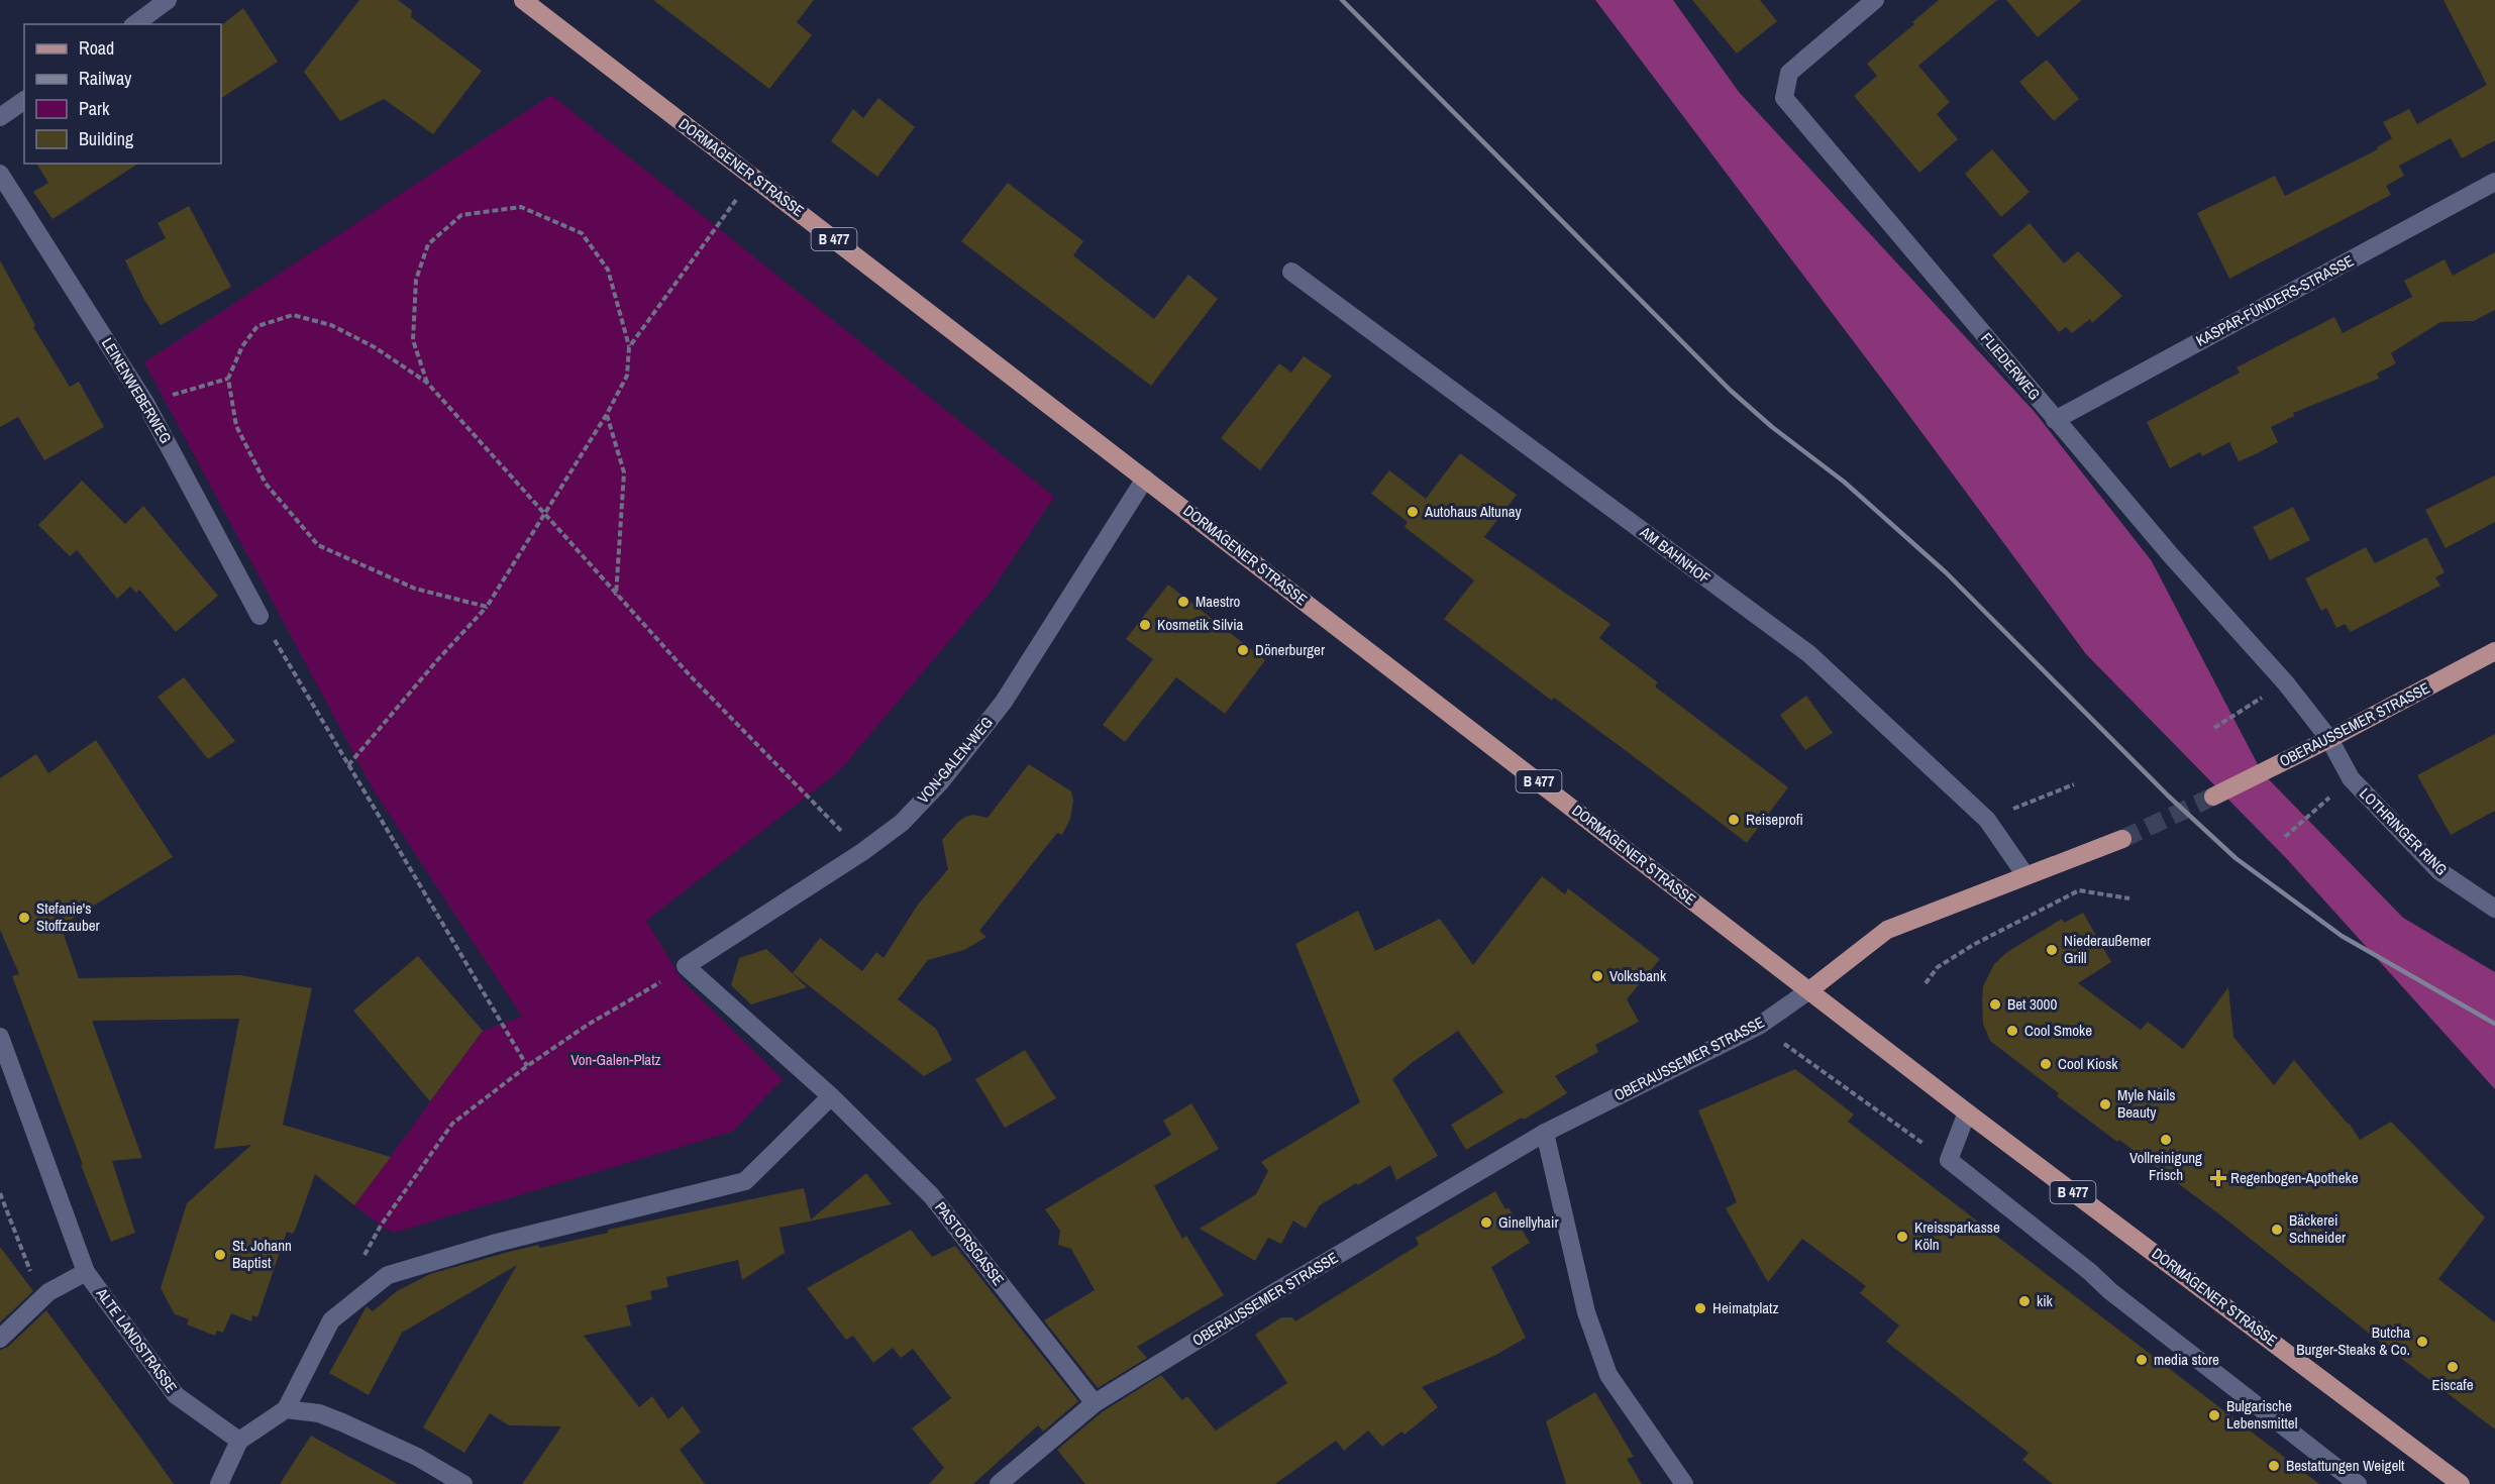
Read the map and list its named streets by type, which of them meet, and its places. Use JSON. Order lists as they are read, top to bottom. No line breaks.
{"streets":{"main road":["DORMAGENER STRASSE","B 477","OBERAUSSEMER STRASSE"],"street":["KASPAR-FÜNDERS-STRASSE","FLIEDERWEG","LEINENWEBERWEG","AM BAHNHOF","VON-GALEN-WEG","LOTHRINGER RING","PASTORSGASSE","ALTE LANDSTRASSE"]},"crossings":[["DORMAGENER STRASSE","OBERAUSSEMER STRASSE"],["DORMAGENER STRASSE","VON-GALEN-WEG"],["KASPAR-FÜNDERS-STRASSE","FLIEDERWEG"],["FLIEDERWEG","OBERAUSSEMER STRASSE"],["FLIEDERWEG","LOTHRINGER RING"],["AM BAHNHOF","OBERAUSSEMER STRASSE"],["OBERAUSSEMER STRASSE","LOTHRINGER RING"],["OBERAUSSEMER STRASSE","PASTORSGASSE"],["VON-GALEN-WEG","PASTORSGASSE"]],"parks":["Von-Galen-Platz"],"places":{"other":["Autohaus Altunay","Maestro","Kosmetik Silvia","Dönerburger","Reiseprofi","Stefanie's Stoffzauber","Niederaußemer Grill","Volksbank","Bet 3000","Cool Smoke","Cool Kiosk","Myle Nails Beauty","Vollreinigung Frisch","Ginellyhair","Bäckerei Schneider","Kreissparkasse Köln","St. Johann Baptist","kik","Heimatplatz","Butcha Burger-Steaks & Co.","media store","Eiscafe","Bulgarische Lebensmittel","Bestattungen Weigelt"],"health":["Regenbogen-Apotheke"]},"legend":["Road","Railway","Park","Building"]}
